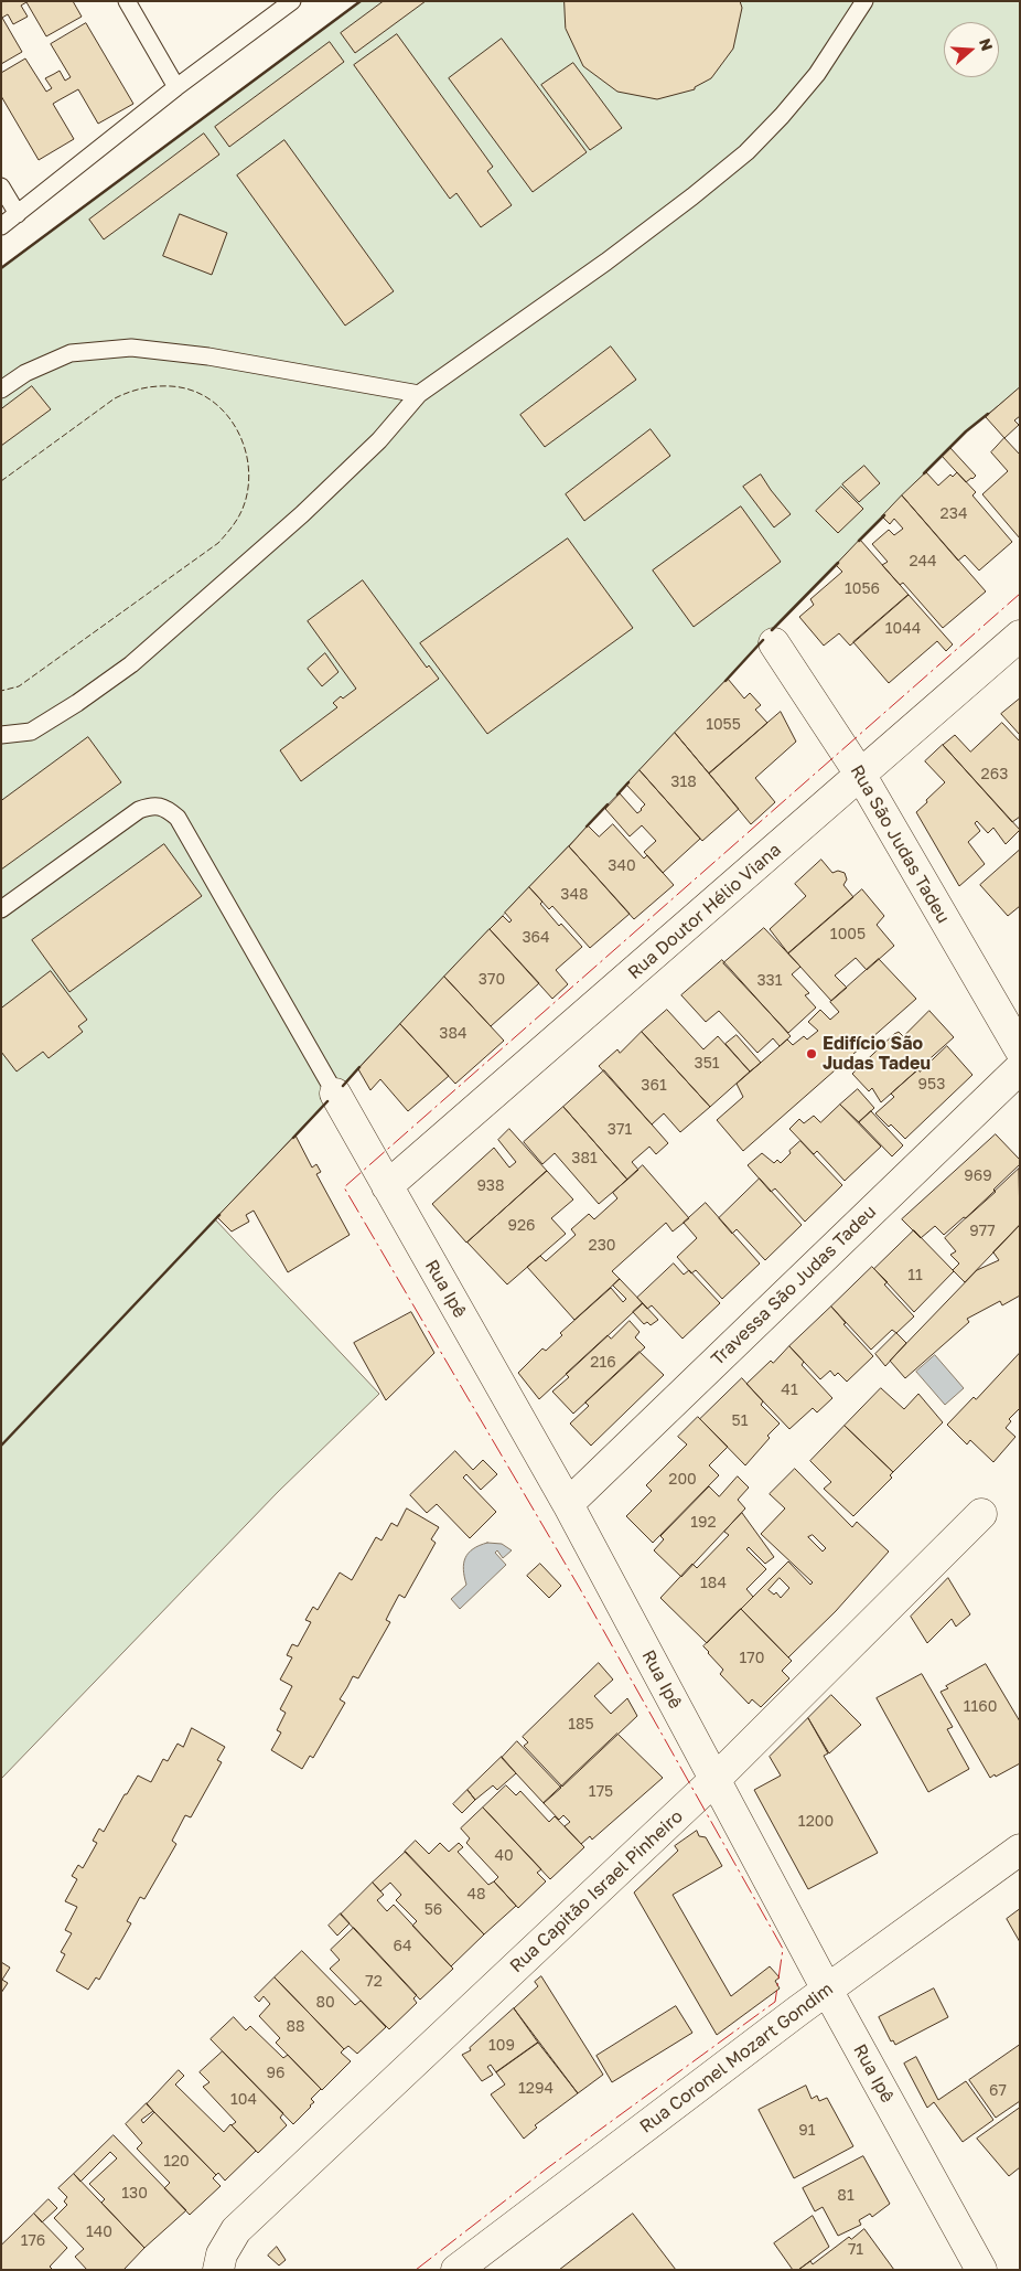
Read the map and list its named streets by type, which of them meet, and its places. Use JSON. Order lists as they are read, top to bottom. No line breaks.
{"streets":{"street":["Rua São Judas Tadeu","Rua Doutor Hélio Viana","Travessa São Judas Tadeu","Rua Ipê","Rua Capitão Israel Pinheiro","Rua Coronel Mozart Gondim"]},"crossings":[["Rua São Judas Tadeu","Rua Doutor Hélio Viana"],["Rua Doutor Hélio Viana","Rua Ipê"],["Travessa São Judas Tadeu","Rua Ipê"],["Rua Ipê","Rua Capitão Israel Pinheiro"],["Rua Ipê","Rua Coronel Mozart Gondim"]],"places":["Edifício São Judas Tadeu"],"house_numbers":["234","244","1056","1044","1055","263","318","340","348","1005","364","370","331","384","351","953","361","371","381","969","938","926","977","230","11","216","41","51","200","192","184","170","1160","185","175","1200","40","48","56","64","72","80","88","109","96","1294","67","104","91","120","130","81","140","176","71"],"north":"right"}
